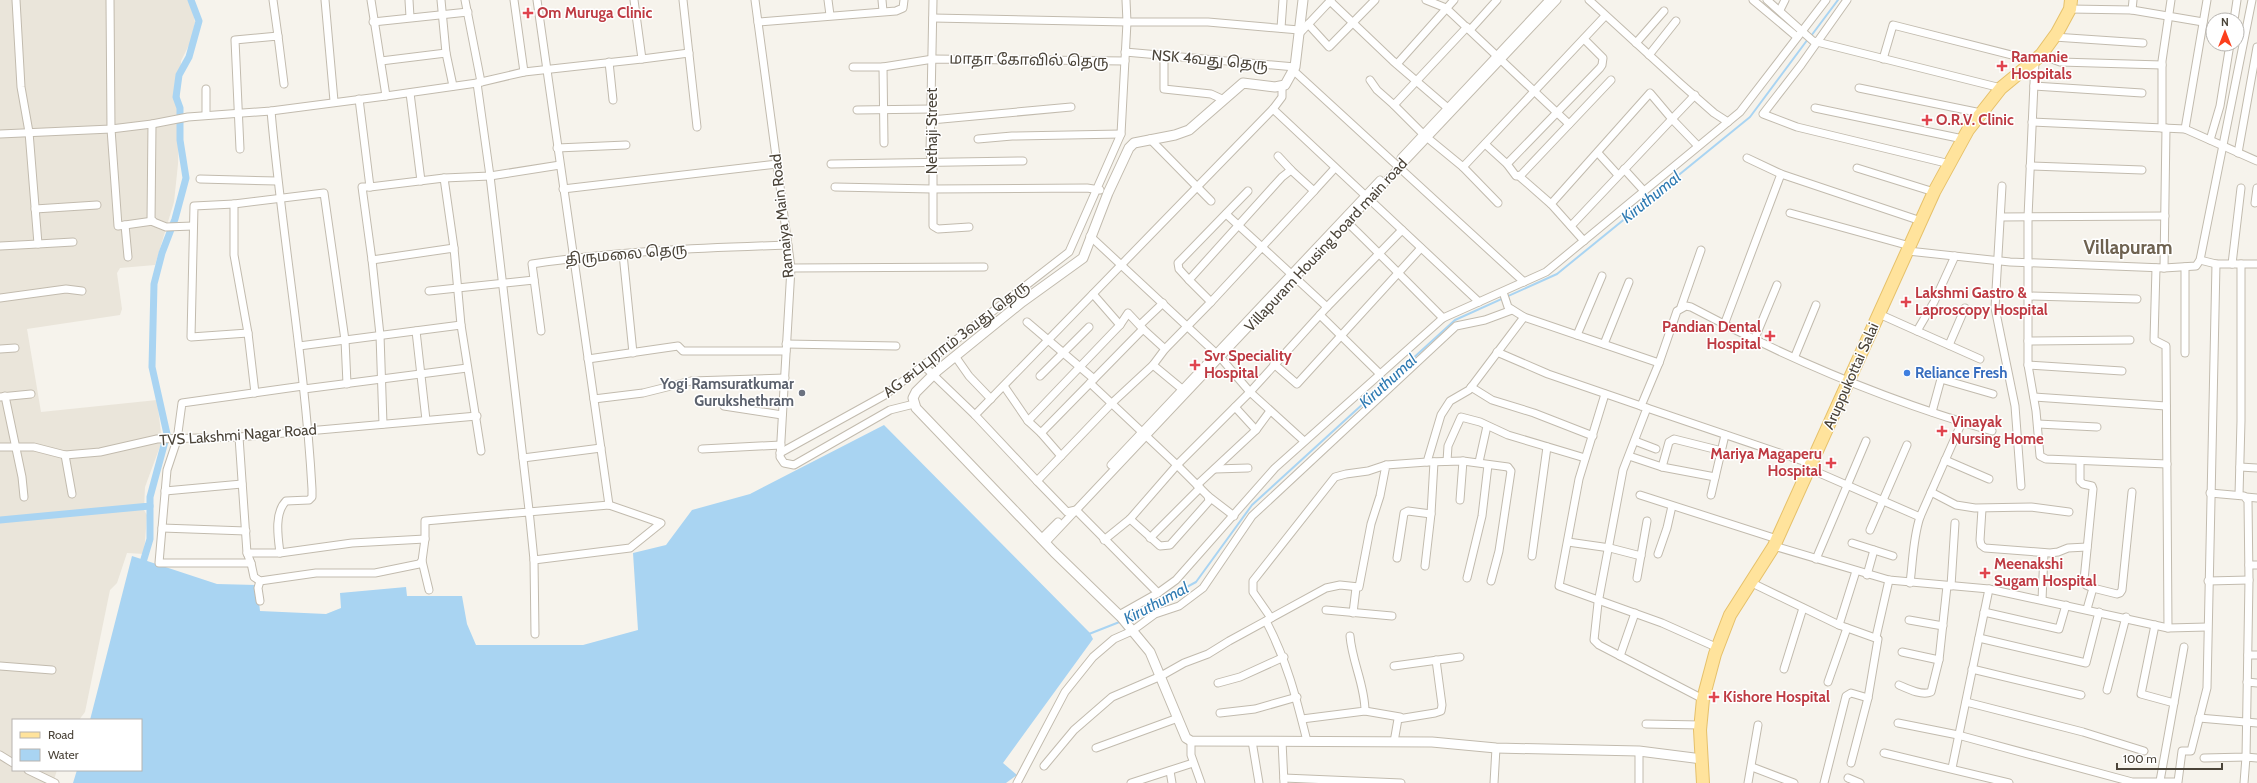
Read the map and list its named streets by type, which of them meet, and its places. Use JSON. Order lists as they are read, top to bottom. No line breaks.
{"streets":{"main road":["Aruppukottai Salai"],"street":["மாதா கோவில் தெரு","NSK 4வது தெரு","Nethaji Street","Ramaiya Main Road","Villapuram Housing board main road","திருமலை தெரு","AG சுப்புராம் 3வது தெரு","TVS Lakshmi Nagar Road"]},"crossings":[["மாதா கோவில் தெரு","Nethaji Street"],["Ramaiya Main Road","திருமலை தெரு"],["Ramaiya Main Road","AG சுப்புராம் 3வது தெரு"]],"districts":["Villapuram"],"water":["Kiruthumal"],"places":{"health":["Om Muruga Clinic","Ramanie Hospitals","O.R.V. Clinic","Lakshmi Gastro & Laproscopy Hospital","Pandian Dental Hospital","Svr Speciality Hospital","Vinayak Nursing Home","Mariya Magaperu Hospital","Meenakshi Sugam Hospital","Kishore Hospital"],"other":["Reliance Fresh","Yogi Ramsuratkumar Gurukshethram"]},"legend":["Road","Water"],"scale_bar":"100 m","north":"top"}
